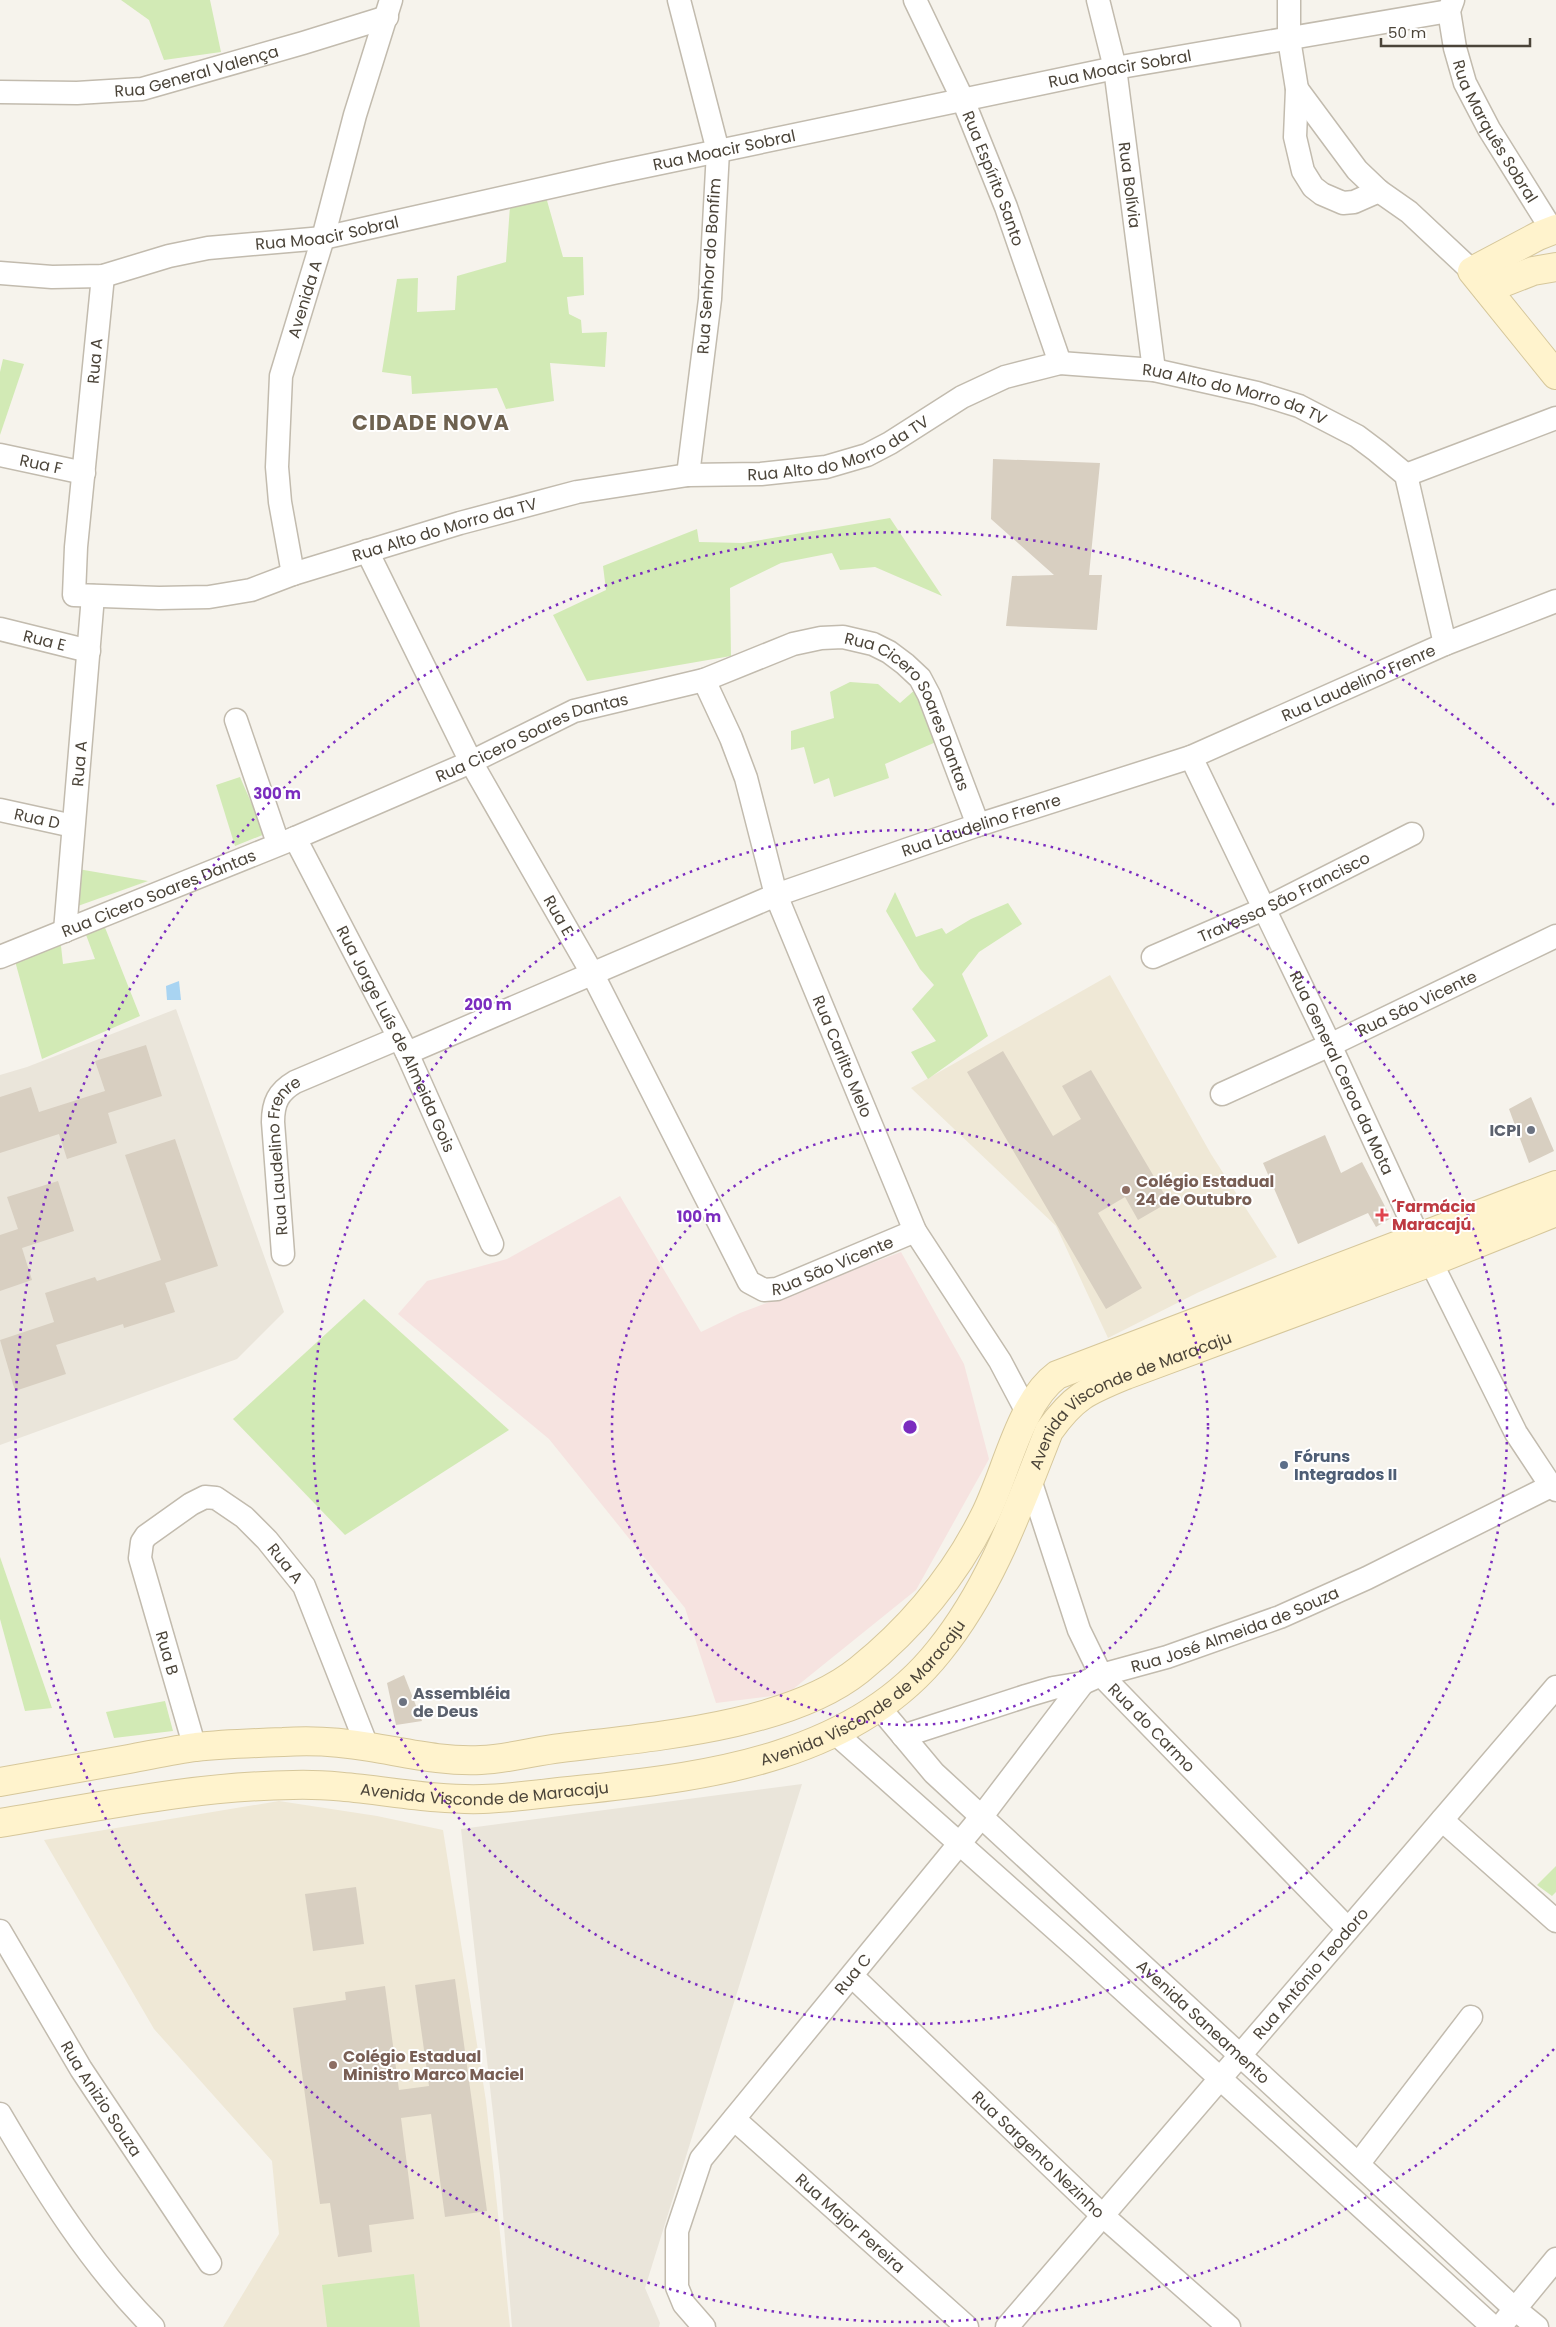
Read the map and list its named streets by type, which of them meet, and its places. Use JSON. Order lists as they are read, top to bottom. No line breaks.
{"streets":{"main road":["Avenida Visconde de Maracaju"],"street":["Rua Moacir Sobral","Rua General Valença","Rua Marquês Sobral","Rua Espírito Santo","Rua Bolívia","Rua Senhor do Bonfim","Avenida A","Rua A","Rua Alto do Morro da TV","Rua F","Rua E","Rua Laudelino Frenre","Rua Cicero Soares Dantas","Rua D","Travessa São Francisco","Rua São Vicente","Rua Jorge Luís de Almeida Gois","Rua Carlito Melo","Rua General Ceroa da Mota","Rua José Almeida de Souza","Rua B","Rua do Carmo","Rua Antônio Teodoro","Rua C","Avenida Saneamento","Rua Anizio Souza","Rua Sargento Nezinho","Rua Major Pereira"]},"crossings":[["Rua Moacir Sobral","Rua Marquês Sobral"],["Rua Moacir Sobral","Rua Espírito Santo"],["Rua Moacir Sobral","Rua Bolívia"],["Rua Moacir Sobral","Rua Senhor do Bonfim"],["Rua Moacir Sobral","Avenida A"],["Rua Moacir Sobral","Rua A"],["Rua General Valença","Avenida A"],["Rua Espírito Santo","Rua Alto do Morro da TV"],["Rua Bolívia","Rua Alto do Morro da TV"],["Rua Senhor do Bonfim","Rua Alto do Morro da TV"],["Avenida A","Rua Alto do Morro da TV"],["Rua A","Rua Alto do Morro da TV"],["Rua A","Rua F"],["Rua A","Rua E"],["Rua A","Rua Cicero Soares Dantas"],["Rua A","Rua D"],["Rua A","Avenida Visconde de Maracaju"],["Rua A","Rua B"],["Rua Alto do Morro da TV","Rua E"],["Rua E","Rua Laudelino Frenre"],["Rua E","Rua Cicero Soares Dantas"],["Rua E","Rua São Vicente"],["Rua Laudelino Frenre","Rua Cicero Soares Dantas"],["Rua Laudelino Frenre","Rua Jorge Luís de Almeida Gois"],["Rua Laudelino Frenre","Rua Carlito Melo"],["Rua Laudelino Frenre","Rua General Ceroa da Mota"],["Rua Cicero Soares Dantas","Rua Jorge Luís de Almeida Gois"],["Rua Cicero Soares Dantas","Rua Carlito Melo"],["Travessa São Francisco","Rua General Ceroa da Mota"],["Rua São Vicente","Rua Carlito Melo"],["Rua São Vicente","Rua General Ceroa da Mota"],["Rua Carlito Melo","Avenida Visconde de Maracaju"],["Rua General Ceroa da Mota","Avenida Visconde de Maracaju"],["Rua General Ceroa da Mota","Rua José Almeida de Souza"],["Avenida Visconde de Maracaju","Rua B"],["Avenida Visconde de Maracaju","Rua do Carmo"],["Avenida Visconde de Maracaju","Avenida Saneamento"],["Rua José Almeida de Souza","Rua do Carmo"],["Rua José Almeida de Souza","Rua C"],["Rua José Almeida de Souza","Avenida Saneamento"],["Rua do Carmo","Rua Antônio Teodoro"],["Rua do Carmo","Rua C"],["Rua Antônio Teodoro","Avenida Saneamento"],["Rua Antônio Teodoro","Rua Sargento Nezinho"],["Rua C","Avenida Saneamento"],["Rua C","Rua Sargento Nezinho"],["Rua C","Rua Major Pereira"]],"districts":["CIDADE NOVA"],"places":{"other":["ICPI","Colégio Estadual 24 de Outubro","Fóruns Integrados II","Assembléia de Deus","Colégio Estadual Ministro Marco Maciel"],"health":["´Farmácia Maracajú"]},"scale_bar":"50 m","rings":["300 m","200 m","100 m"]}
